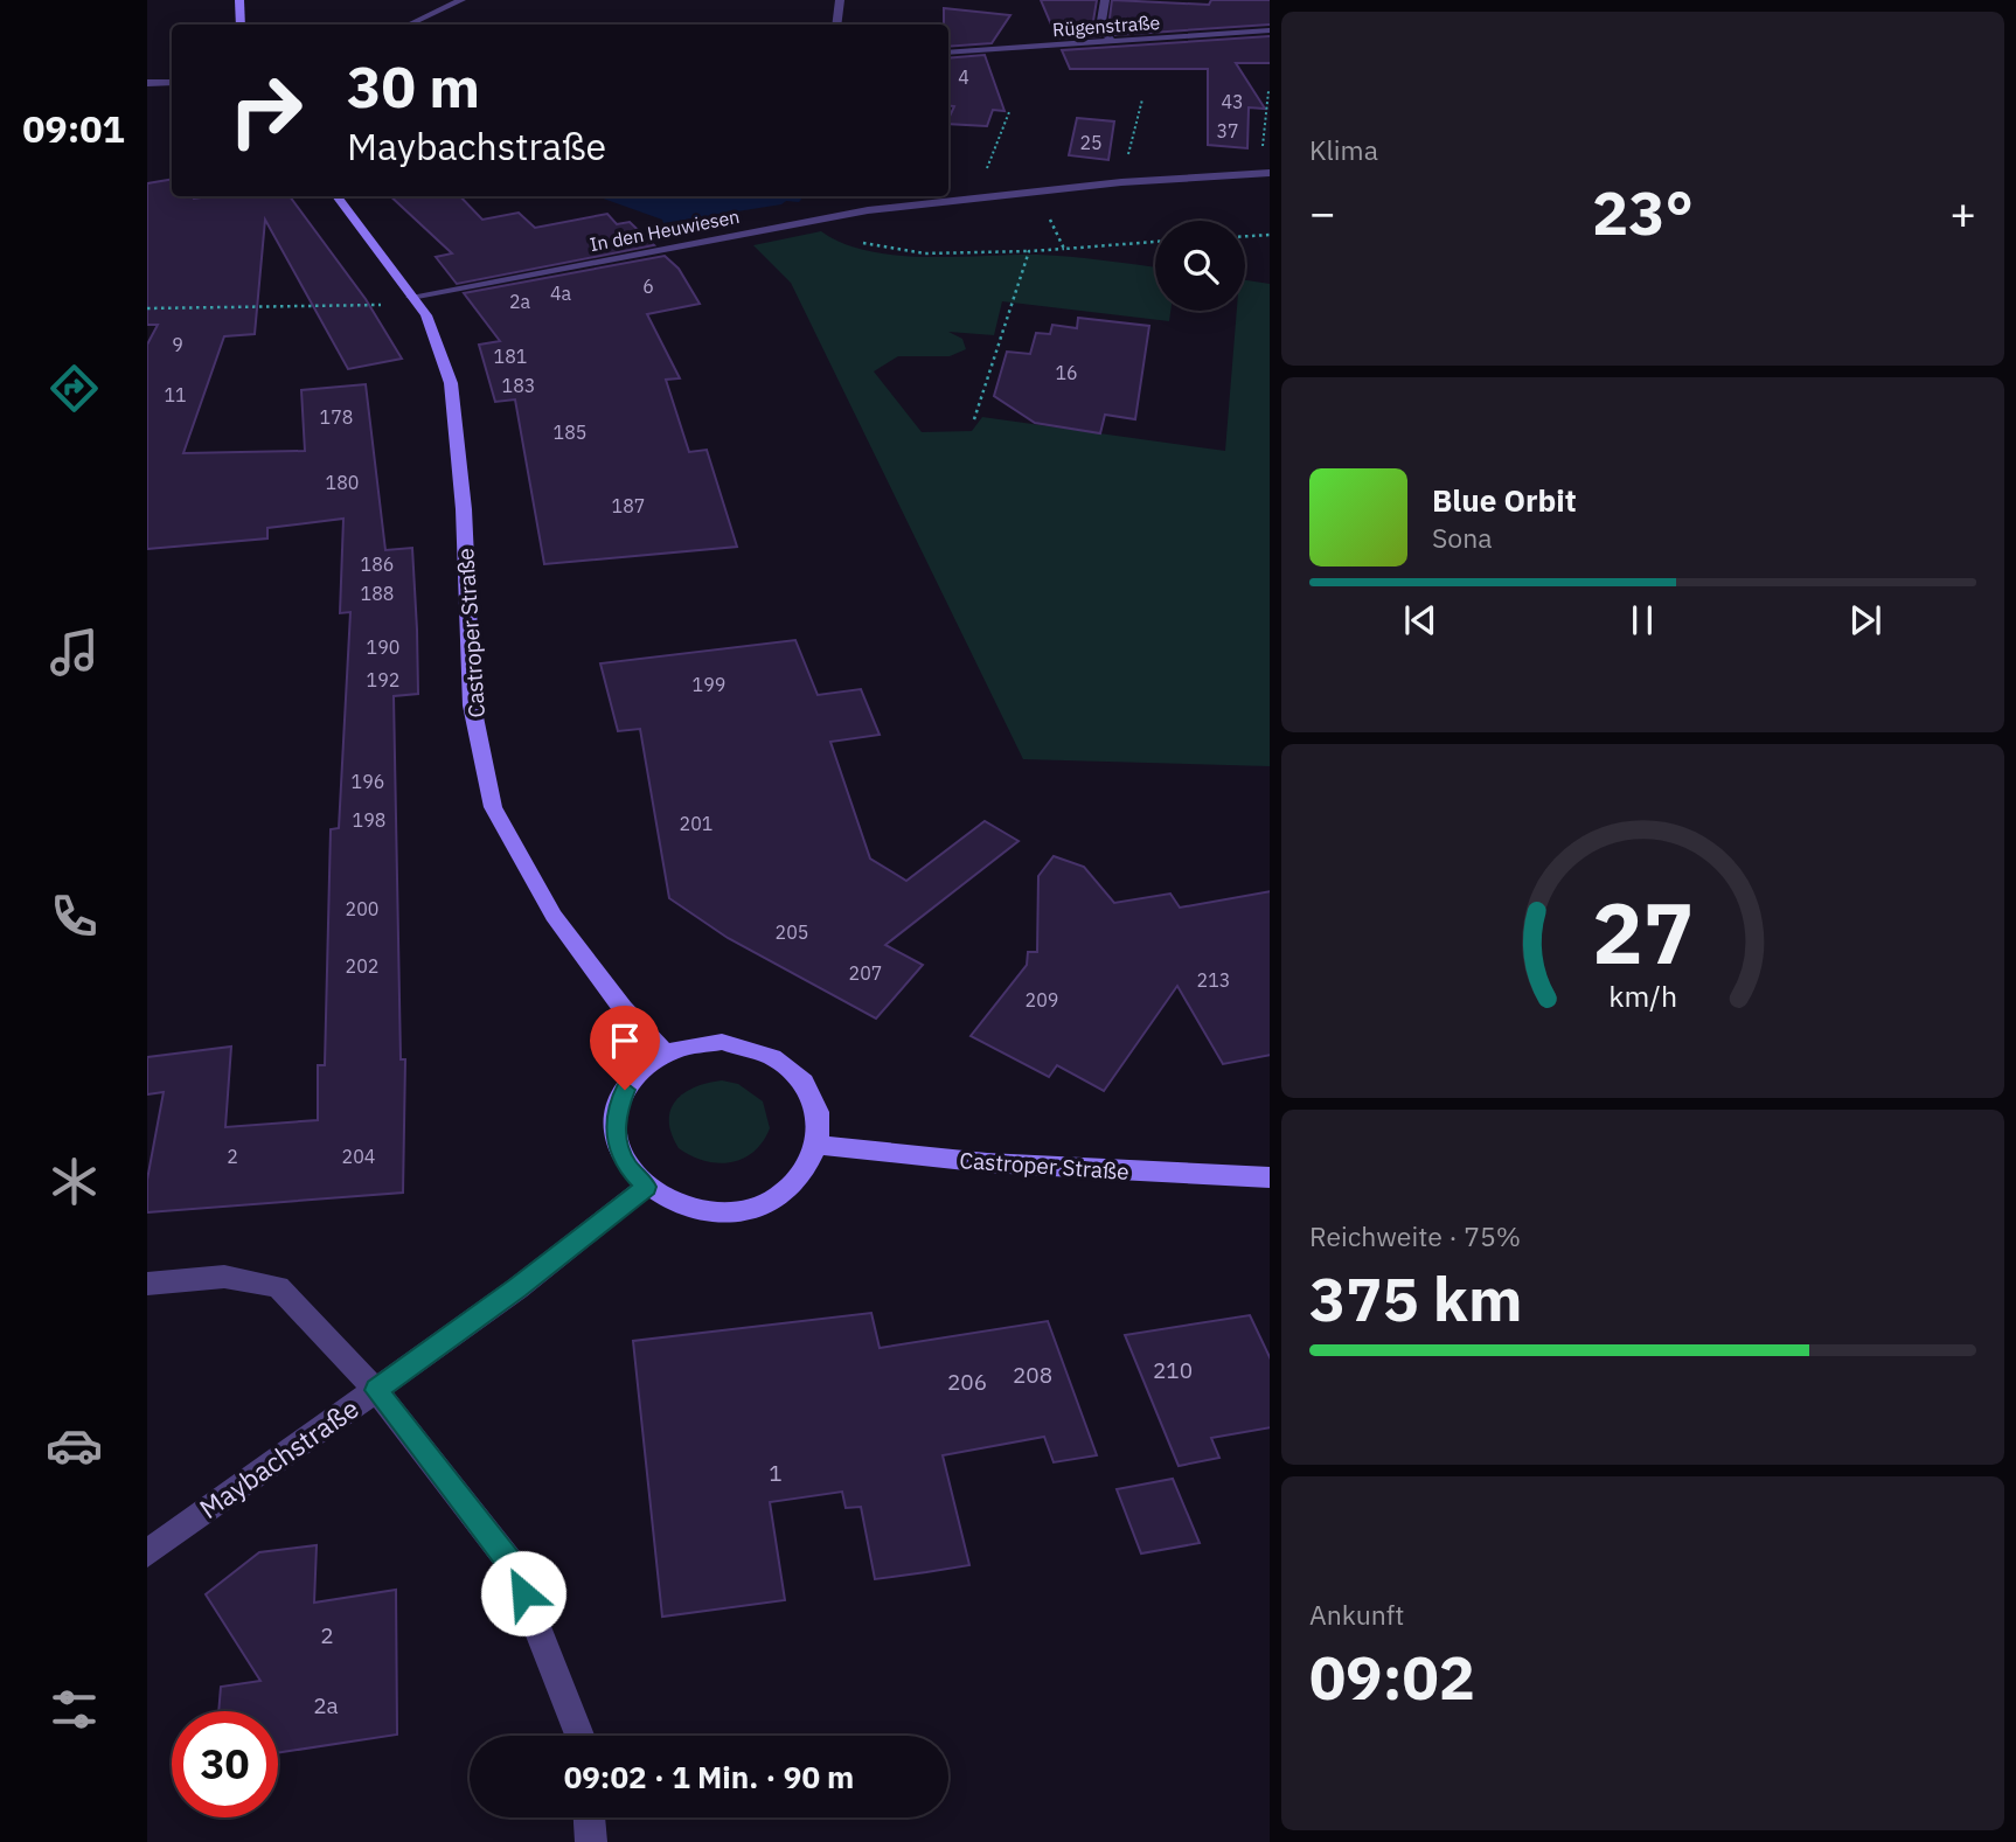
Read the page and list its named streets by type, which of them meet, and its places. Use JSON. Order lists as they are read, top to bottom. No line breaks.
{"streets":{"main road":["Castroper Straße"],"street":["Rügenstraße","In den Heuwiesen","Maybachstraße"]},"crossings":[["In den Heuwiesen","Castroper Straße"],["Castroper Straße","Maybachstraße"]],"house_numbers":["4","43","37","25","6","4a","2a","9","181","16","183","11","178","185","180","187","186","188","190","192","199","196","198","201","200","205","202","207","213","209","2","204","210","208","206","1","2","2a"],"page":{"tabs":"09:01","tile":["Klima",["Reichweite · 75%","375 km"],["Ankunft","09:02"]],"turn":["30 m","Maybachstraße"],"heat":["−","23°","+"],"song":["Blue Orbit","Sona"],"limit":"30","trip":"09:02 · 1 Min. · 90 m","gauge":["27","km/h"]}}
